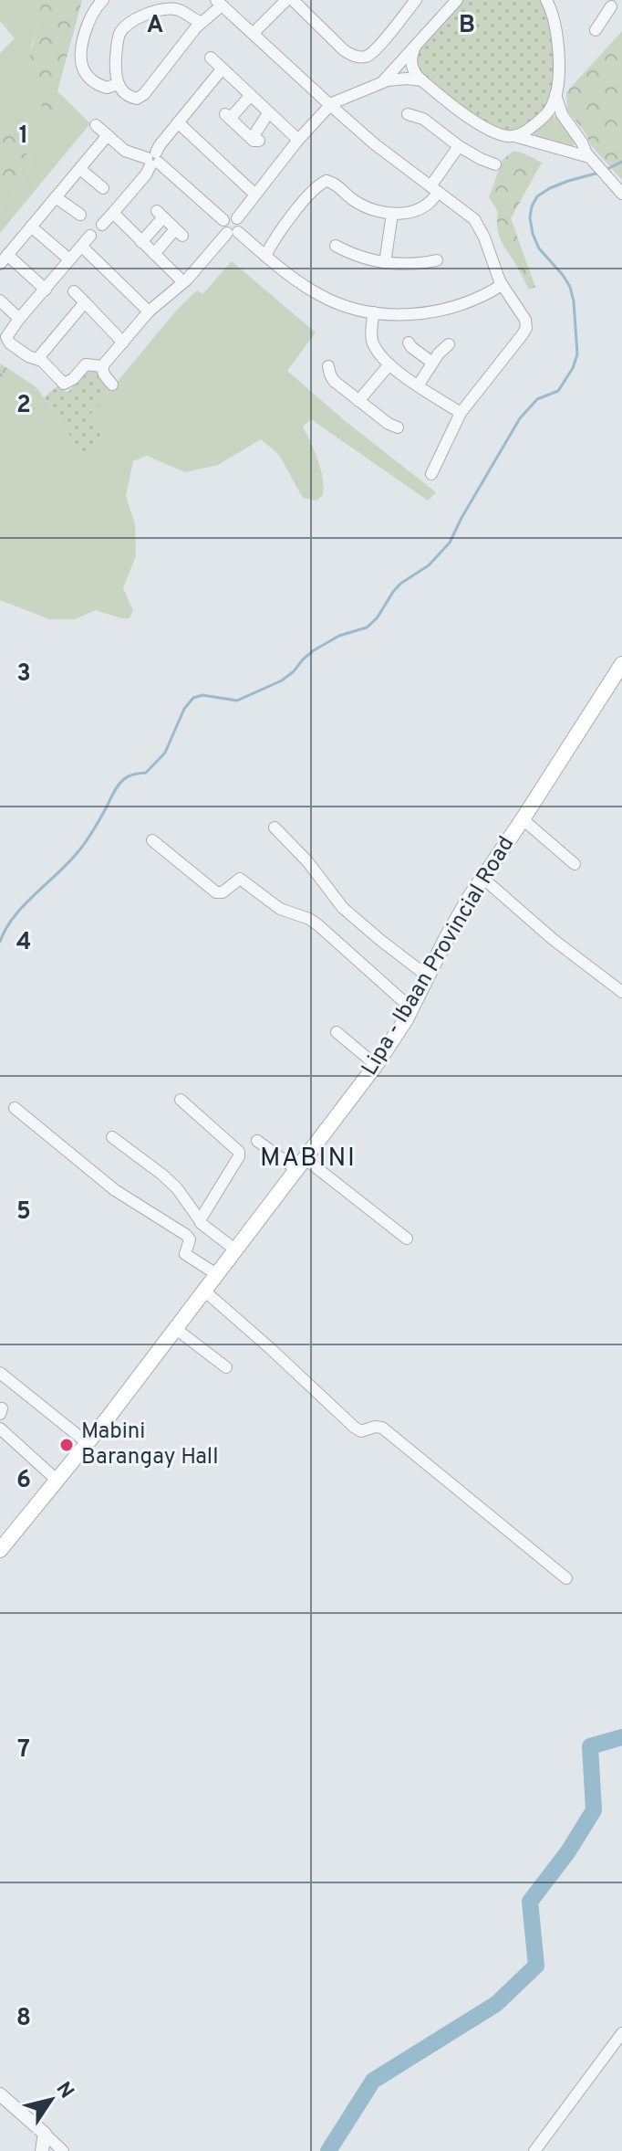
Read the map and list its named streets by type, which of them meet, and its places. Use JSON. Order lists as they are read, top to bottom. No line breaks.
{"streets":{"main road":["Lipa - Ibaan Provincial Road"]},"districts":["MABINI"],"places":["Mabini Barangay Hall"],"north":"top right","grid":{"columns":["A","B"],"rows":["1","2","3","4","5","6","7","8"]}}
